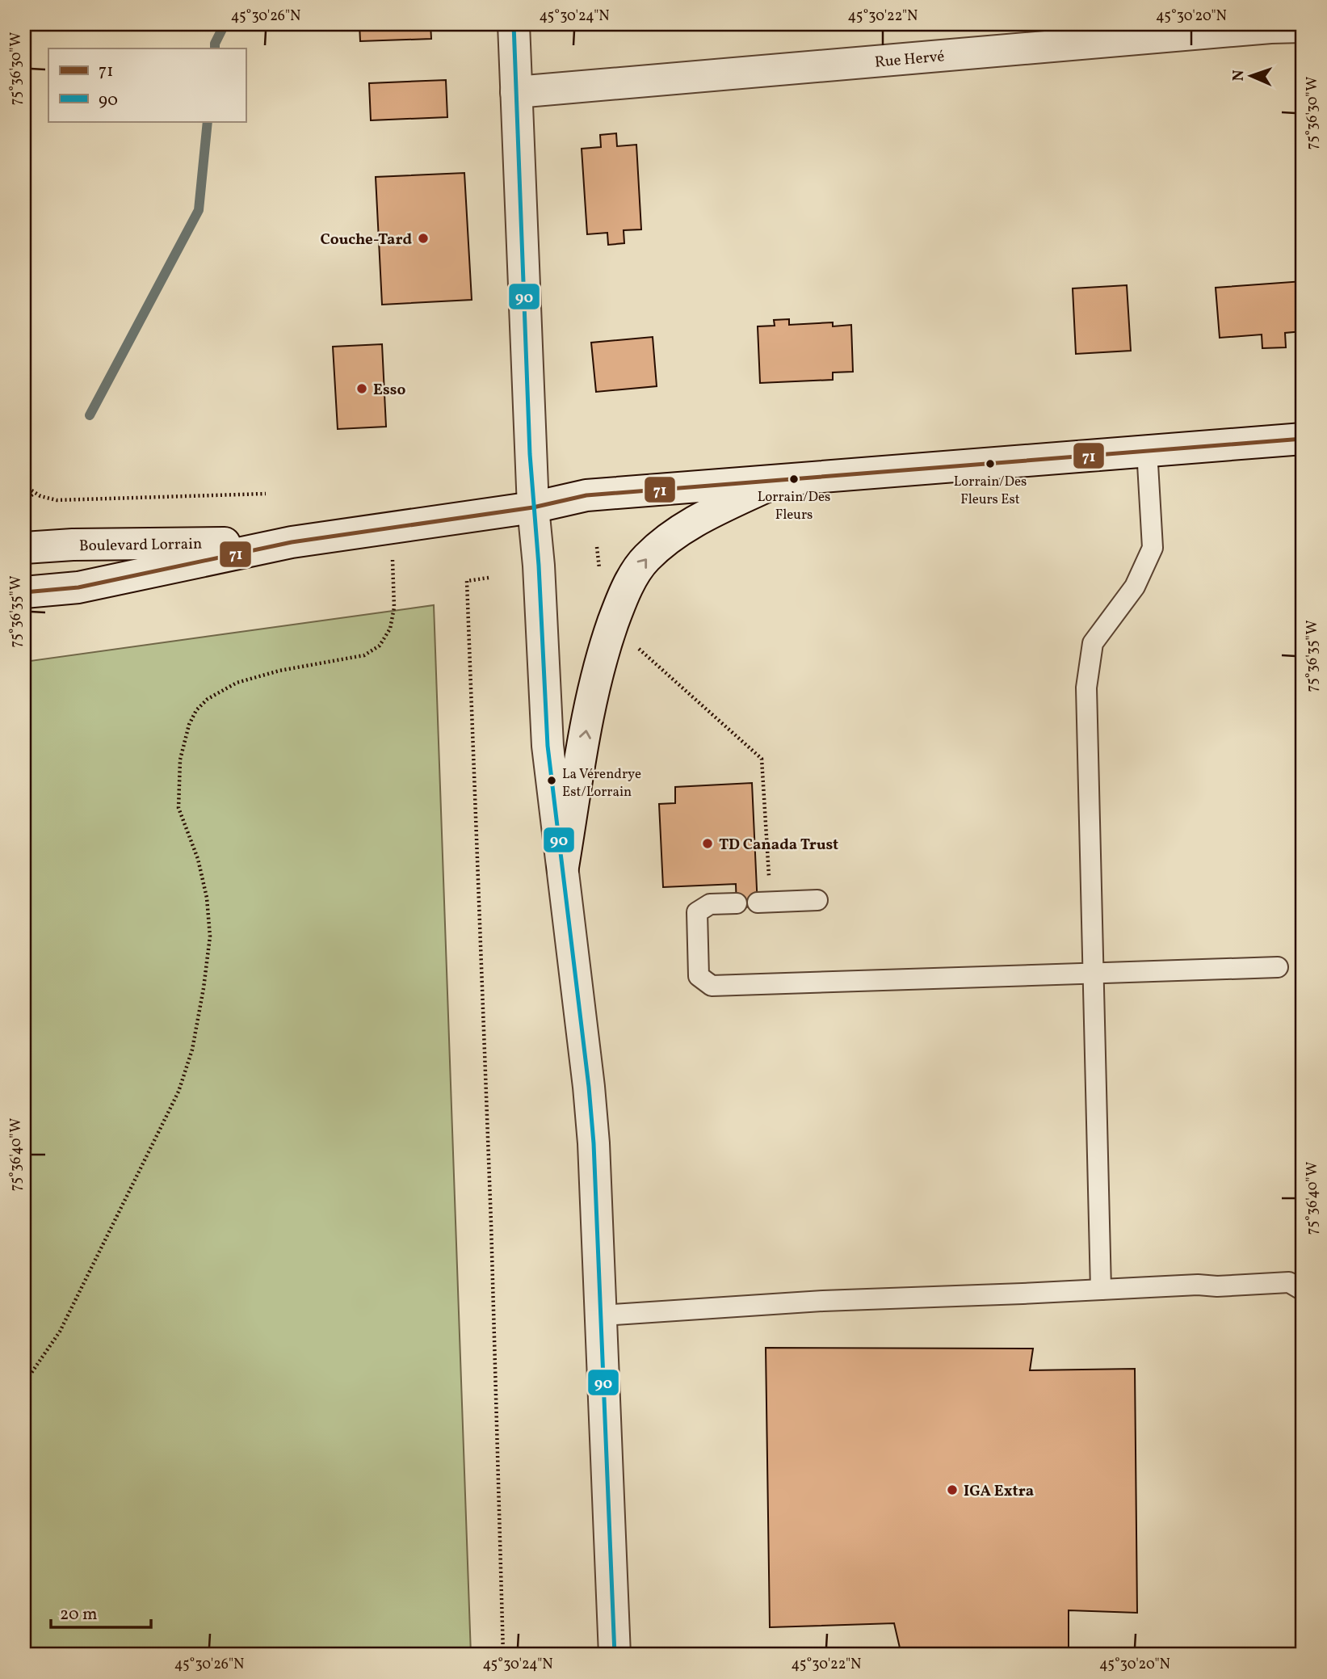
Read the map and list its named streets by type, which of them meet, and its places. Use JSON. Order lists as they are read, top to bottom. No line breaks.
{"streets":{"street":["Rue Hervé","Boulevard Lorrain"]},"places":["Couche-Tard","Esso","Lorrain/Des Fleurs Est","Lorrain/Des Fleurs","La Vérendrye Est/Lorrain","TD Canada Trust","IGA Extra"],"lines":["transit line 90","transit line 71"],"legend":["71","90"],"scale_bar":"20 m","north":"left","coordinates":["45°30'26\"N","45°30'24\"N","45°30'22\"N","45°30'20\"N","75°36'30\"W","75°36'35\"W","75°36'40\"W"]}
